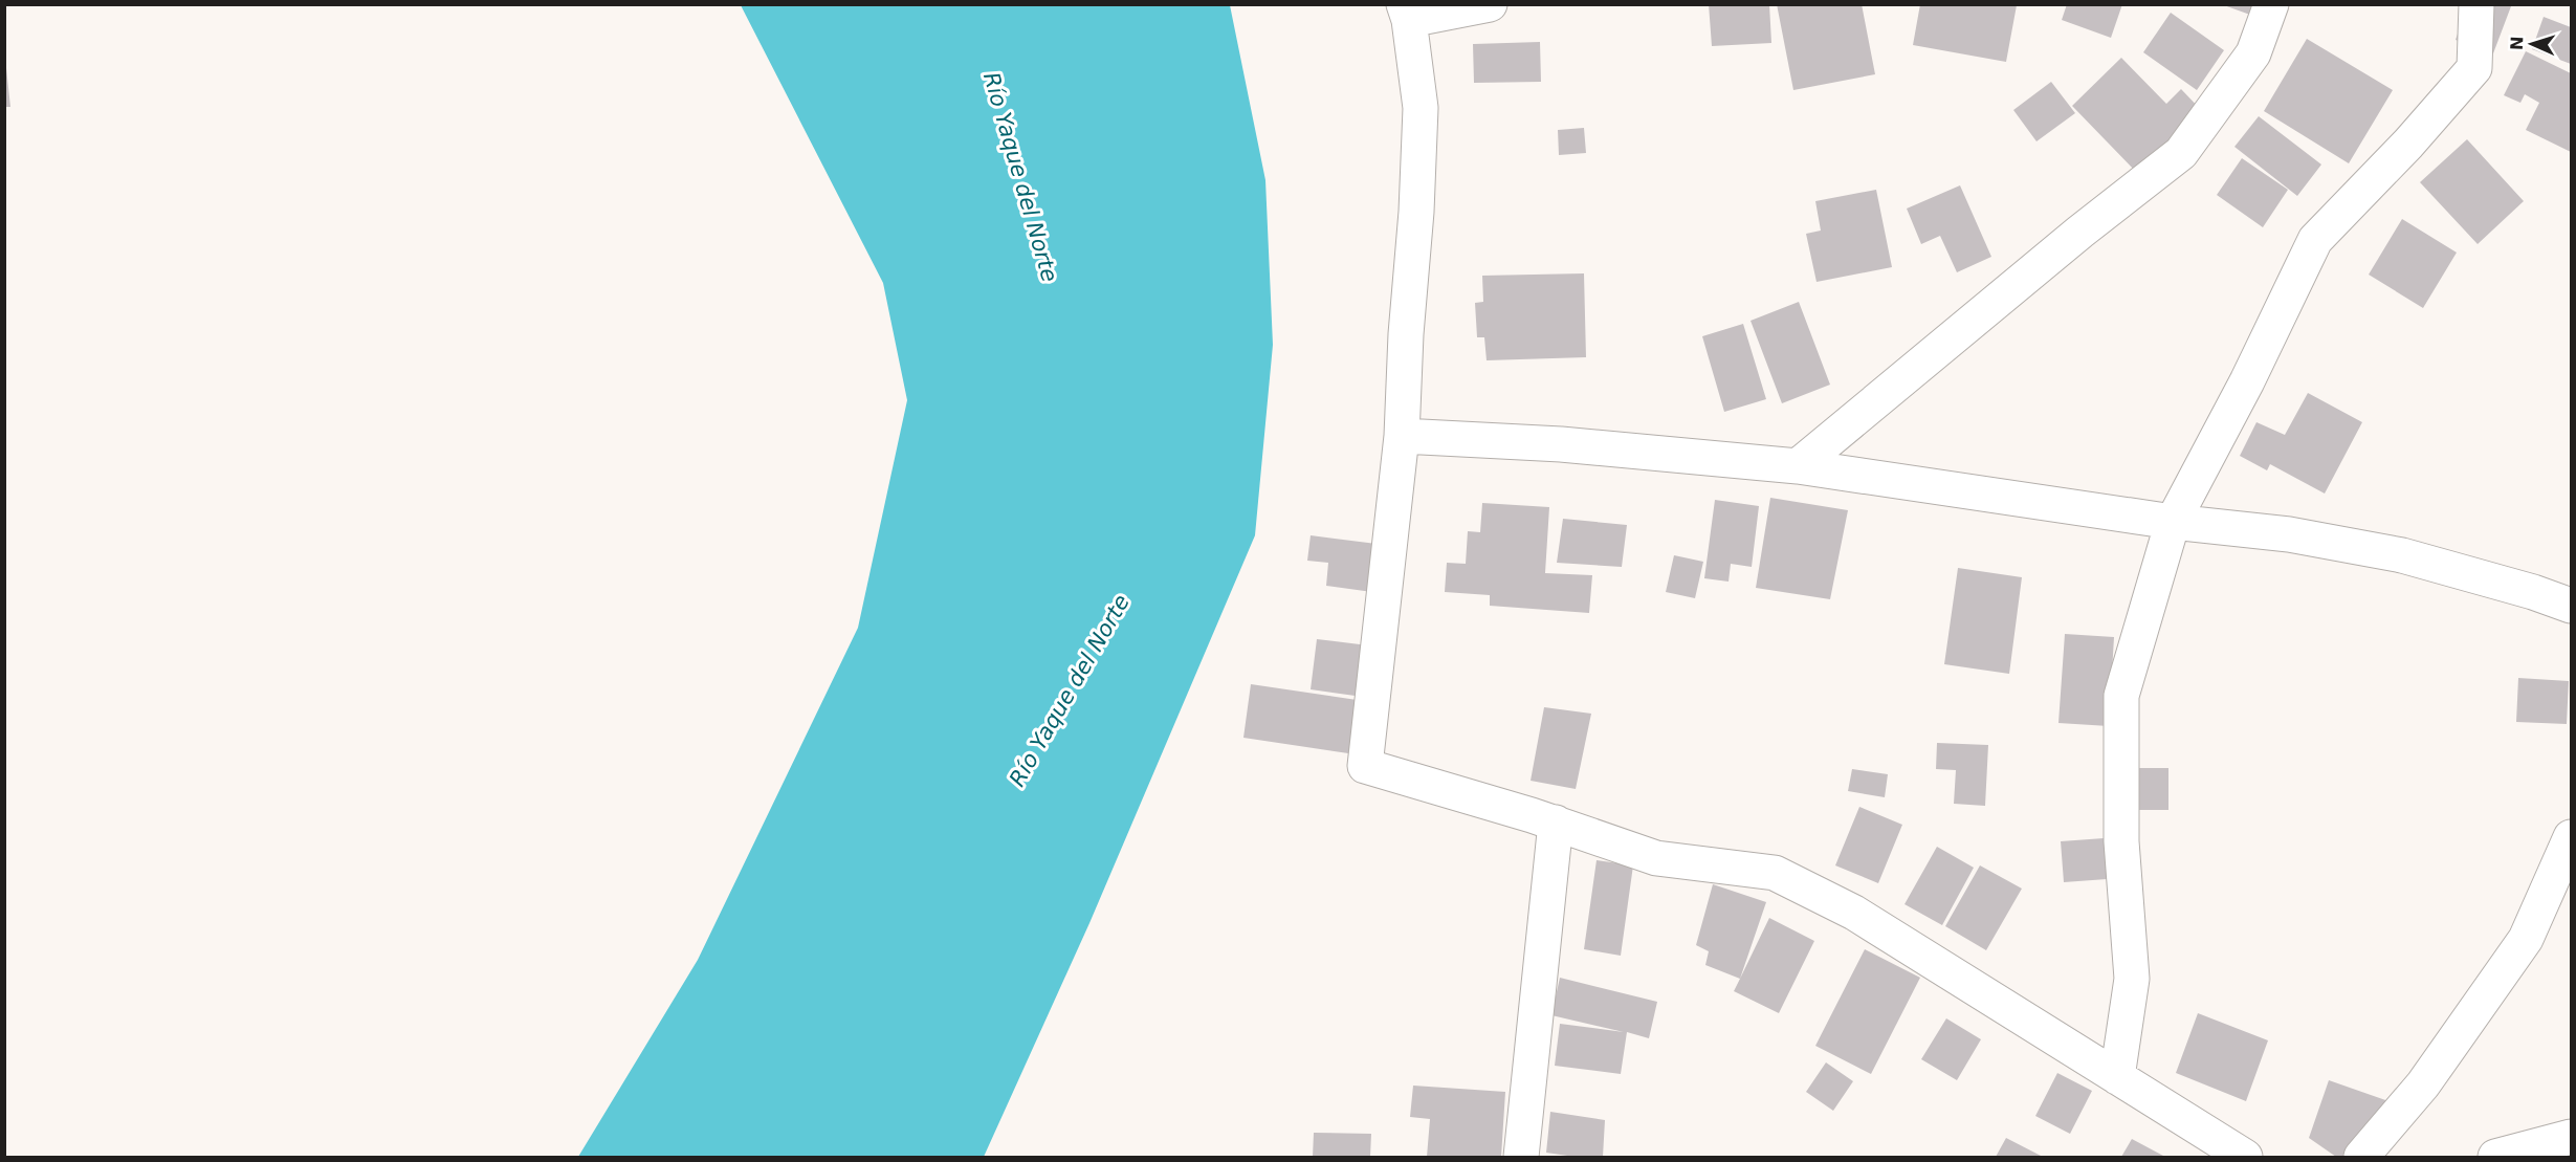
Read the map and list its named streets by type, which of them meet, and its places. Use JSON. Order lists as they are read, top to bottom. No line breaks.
{"water":["Río Yaque del Norte"],"north":"left"}
